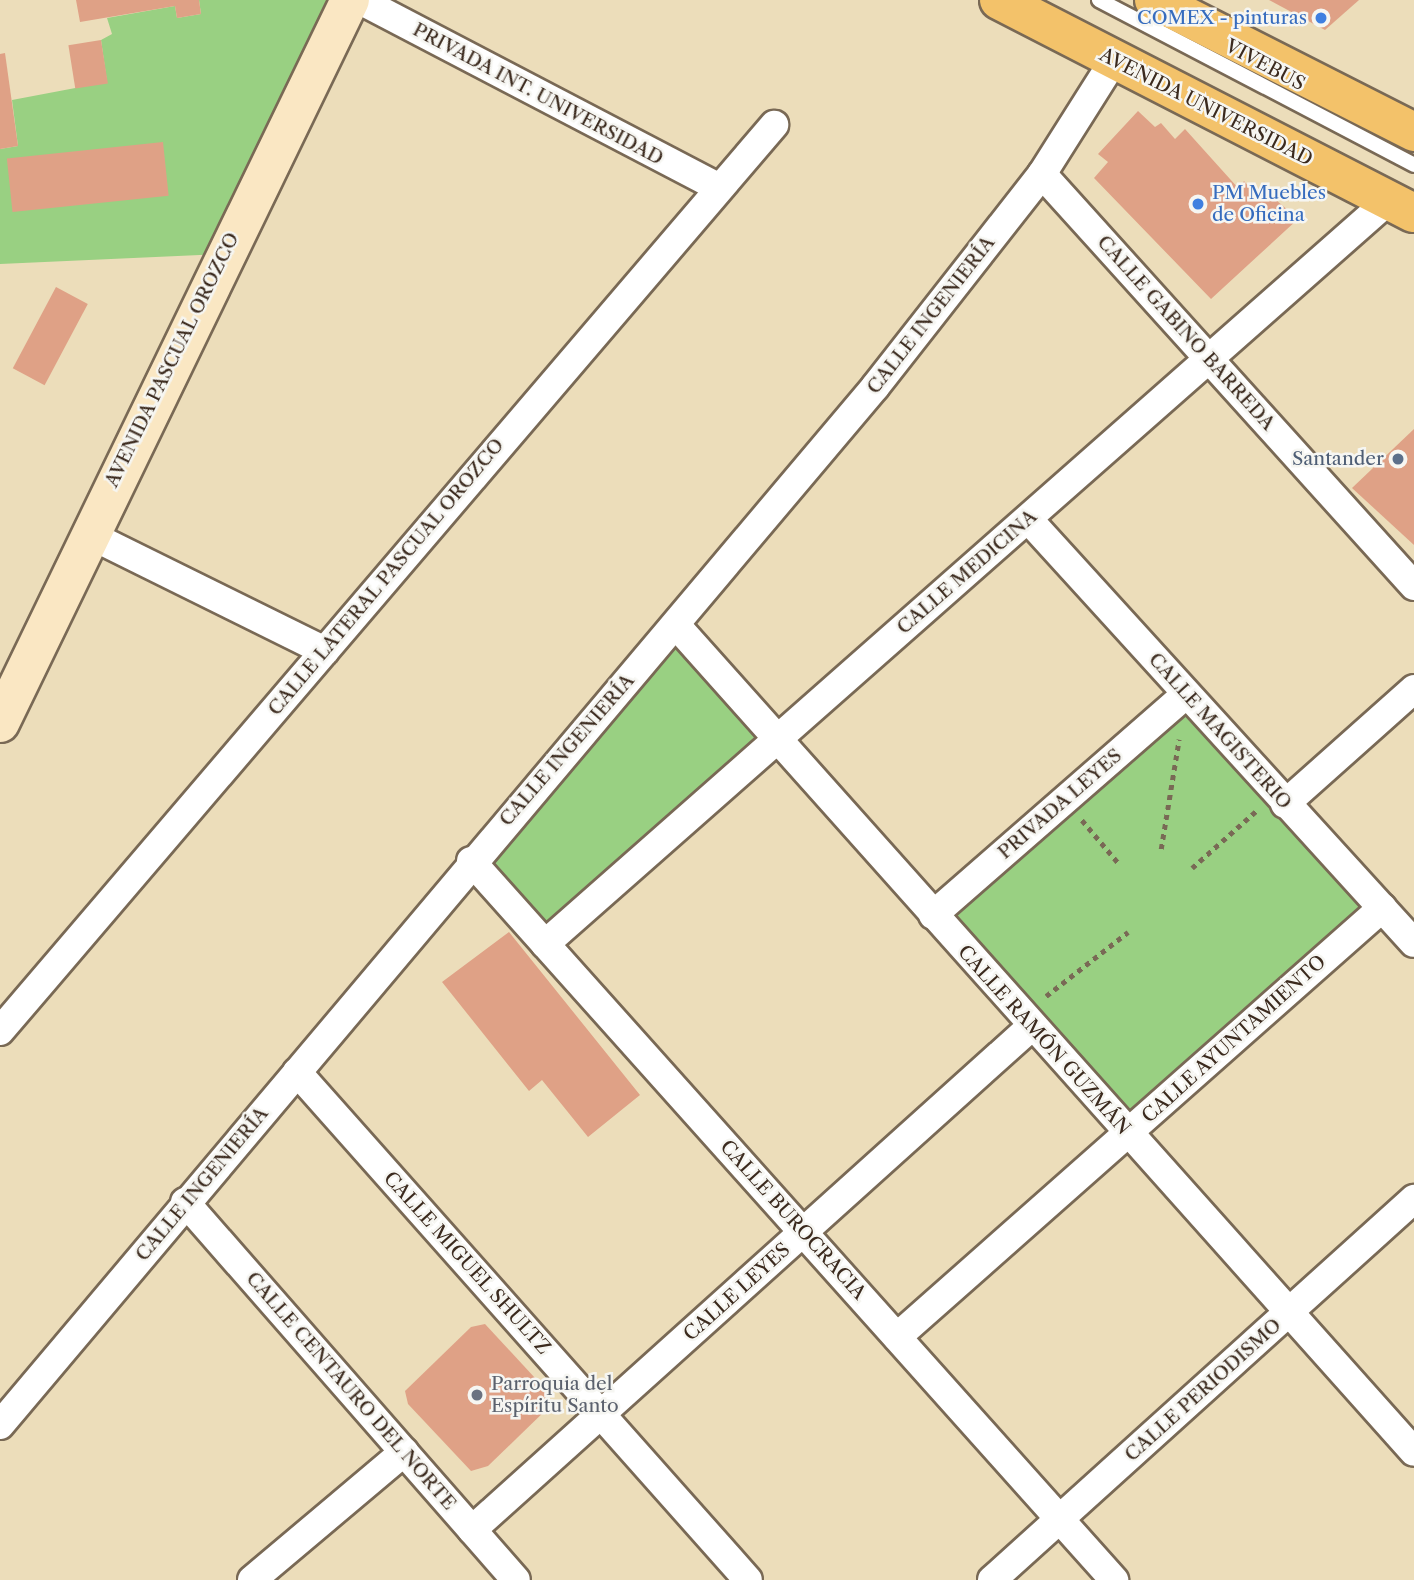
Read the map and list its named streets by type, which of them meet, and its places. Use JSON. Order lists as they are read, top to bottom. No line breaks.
{"streets":{"main road":["AVENIDA UNIVERSIDAD","AVENIDA PASCUAL OROZCO"],"street":["PRIVADA INT. UNIVERSIDAD","CALLE INGENIERÍA","CALLE GABINO BARREDA","CALLE MEDICINA","CALLE LATERAL PASCUAL OROZCO","CALLE MAGISTERIO","PRIVADA LEYES","CALLE AYUNTAMIENTO","CALLE RAMÓN GUZMÁN","CALLE BUROCRACIA","CALLE MIGUEL SHULTZ","CALLE LEYES","CALLE PERIODISMO","CALLE CENTAURO DEL NORTE"],"lane":["VIVEBUS"]},"crossings":[["PRIVADA INT. UNIVERSIDAD","CALLE LATERAL PASCUAL OROZCO"],["AVENIDA UNIVERSIDAD","CALLE INGENIERÍA"],["AVENIDA UNIVERSIDAD","CALLE MEDICINA"],["CALLE INGENIERÍA","CALLE GABINO BARREDA"],["CALLE INGENIERÍA","CALLE RAMÓN GUZMÁN"],["CALLE INGENIERÍA","CALLE BUROCRACIA"],["CALLE INGENIERÍA","CALLE MIGUEL SHULTZ"],["CALLE INGENIERÍA","CALLE CENTAURO DEL NORTE"],["CALLE GABINO BARREDA","CALLE MEDICINA"],["CALLE MEDICINA","CALLE MAGISTERIO"],["CALLE MEDICINA","CALLE RAMÓN GUZMÁN"],["CALLE MEDICINA","CALLE BUROCRACIA"],["CALLE MAGISTERIO","PRIVADA LEYES"],["CALLE MAGISTERIO","CALLE AYUNTAMIENTO"],["PRIVADA LEYES","CALLE RAMÓN GUZMÁN"],["CALLE AYUNTAMIENTO","CALLE RAMÓN GUZMÁN"],["CALLE AYUNTAMIENTO","CALLE BUROCRACIA"],["CALLE RAMÓN GUZMÁN","CALLE LEYES"],["CALLE RAMÓN GUZMÁN","CALLE PERIODISMO"],["CALLE BUROCRACIA","CALLE LEYES"],["CALLE BUROCRACIA","CALLE PERIODISMO"],["CALLE MIGUEL SHULTZ","CALLE LEYES"],["CALLE LEYES","CALLE CENTAURO DEL NORTE"]],"places":["COMEX - pinturas","PM Muebles de Oficina","Santander","Parroquia del Espíritu Santo"]}
